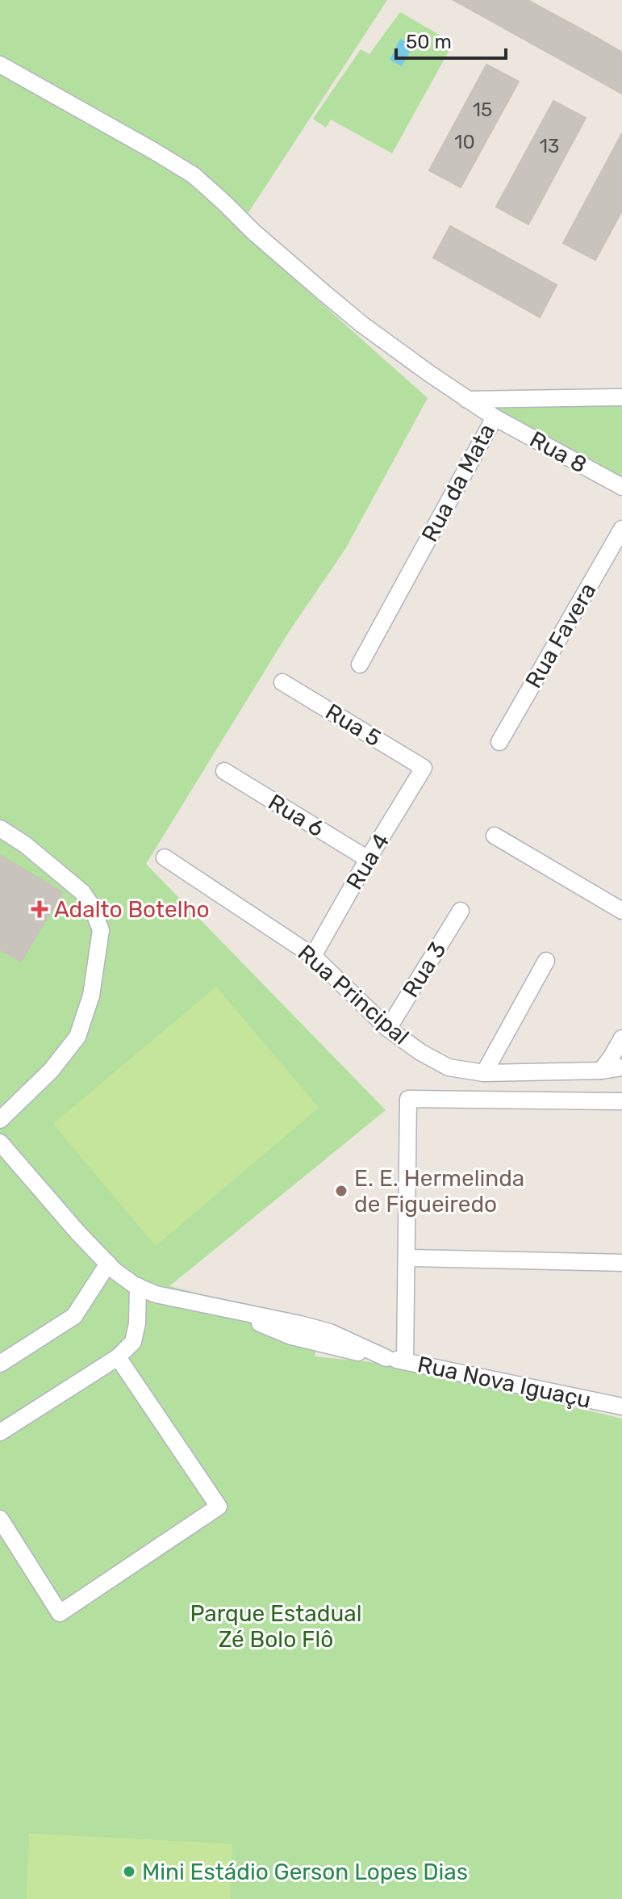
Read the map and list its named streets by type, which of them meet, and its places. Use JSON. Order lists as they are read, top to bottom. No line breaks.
{"streets":{"street":["Rua 8","Rua da Mata","Rua Favera","Rua 5","Rua 6","Rua 4","Rua 3","Rua Principal","Rua Nova Iguaçu"]},"crossings":[["Rua 8","Rua da Mata"],["Rua 5","Rua 4"],["Rua 6","Rua 4"],["Rua 4","Rua Principal"],["Rua 3","Rua Principal"]],"parks":["Parque Estadual Zé Bolo Flô"],"places":{"health":["Adalto Botelho"],"other":["E. E. Hermelinda de Figueiredo","Mini Estádio Gerson Lopes Dias"]},"house_numbers":["15","10","13"],"scale_bar":"50 m"}
